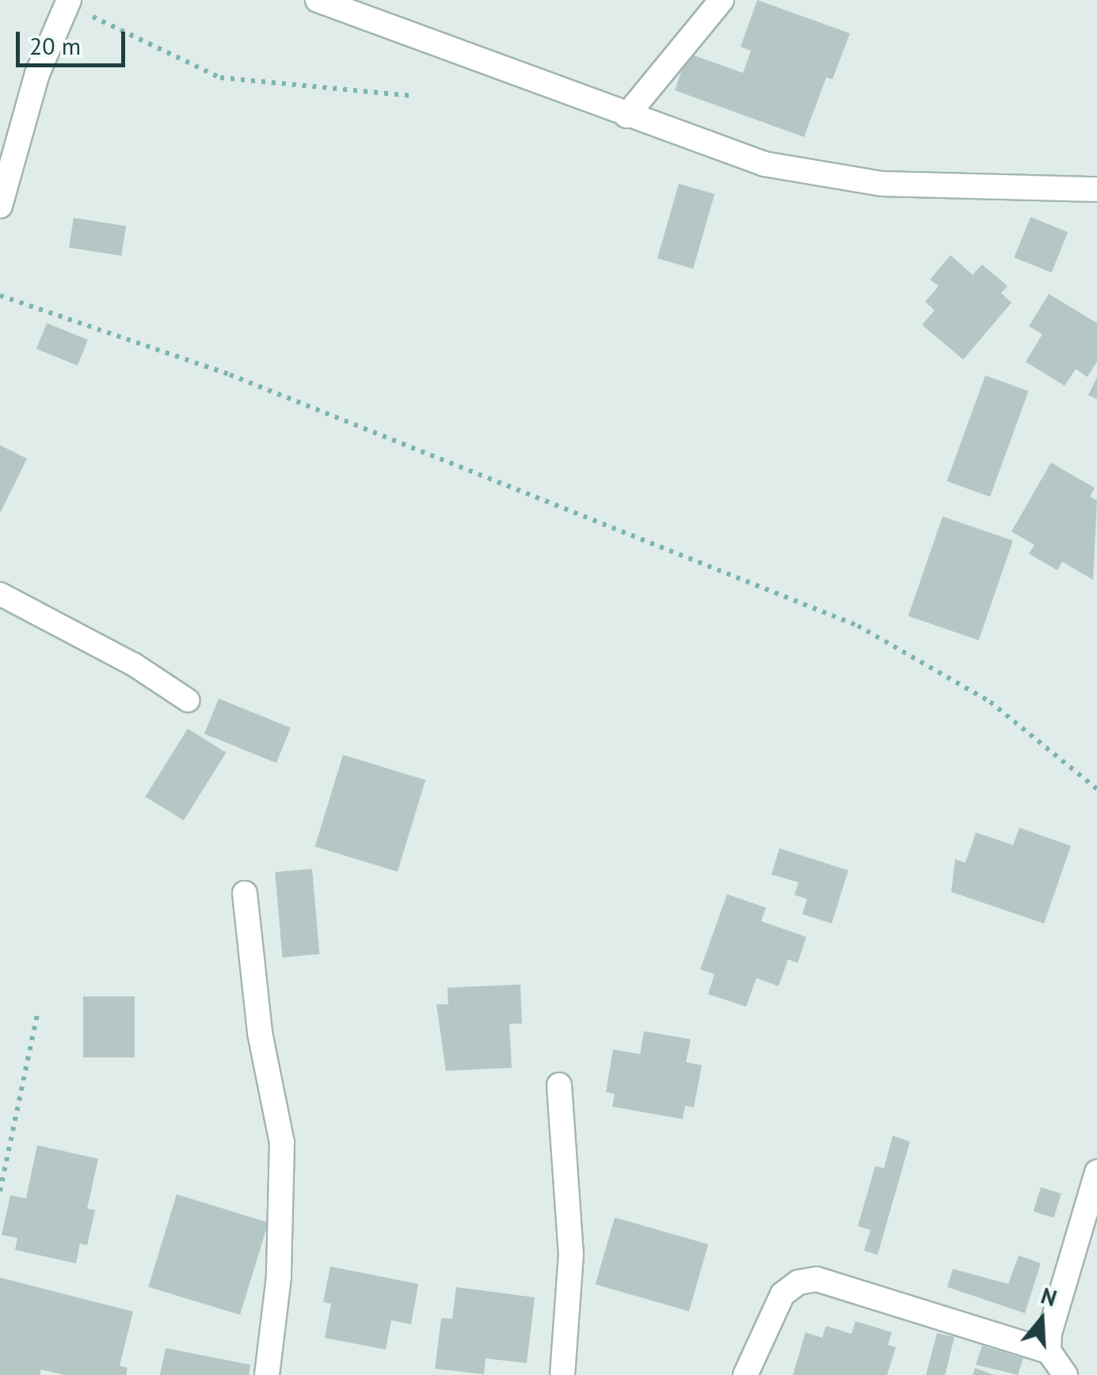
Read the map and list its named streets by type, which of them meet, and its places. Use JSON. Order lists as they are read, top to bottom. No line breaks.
{"scale_bar":"20 m","north":"top"}
